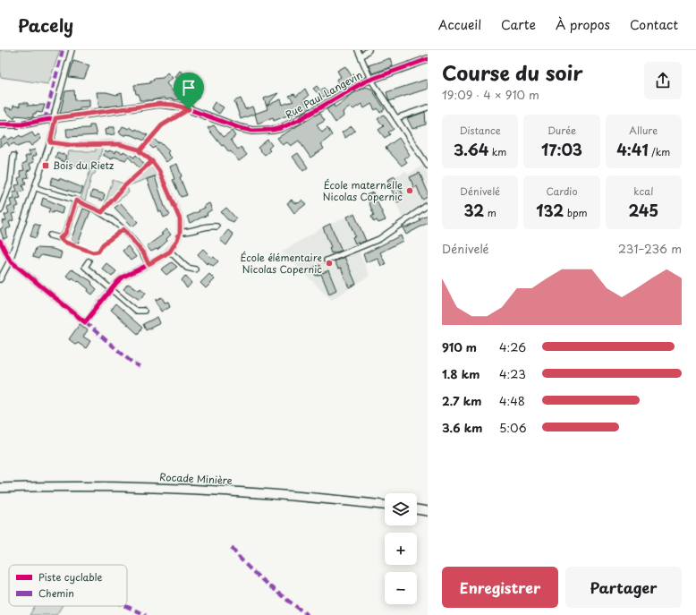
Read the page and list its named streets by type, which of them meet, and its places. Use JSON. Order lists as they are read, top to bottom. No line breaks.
{"streets":{"highway":["Rocade Minière"],"street":["Rue Paul Langevin"]},"places":{"transit":["Bois du Rietz"],"other":["École maternelle Nicolas Copernic","École élémentaire Nicolas Copernic"]},"legend":["Piste cyclable","Chemin"],"page":{"header":"Pacely","nav":["Accueil","Carte","À propos","Contact"],"heading":["Course du soir","19:09 · 4 × 910 m"],"stats":[["Distance","3.64 km"],["Durée","17:03"],["Allure","4:41 /km"],["Dénivelé","32 m"],["Cardio","132 bpm"],["kcal","245"]],"chart":["Dénivelé","231–236 m"],"list":[{"name":"910 m","note":"4:26"},{"name":"1.8 km","note":"4:23"},{"name":"2.7 km","note":"4:48"},{"name":"3.6 km","note":"5:06"}],"map_buttons":["+","−"],"buttons":["Enregistrer","Partager"]}}
